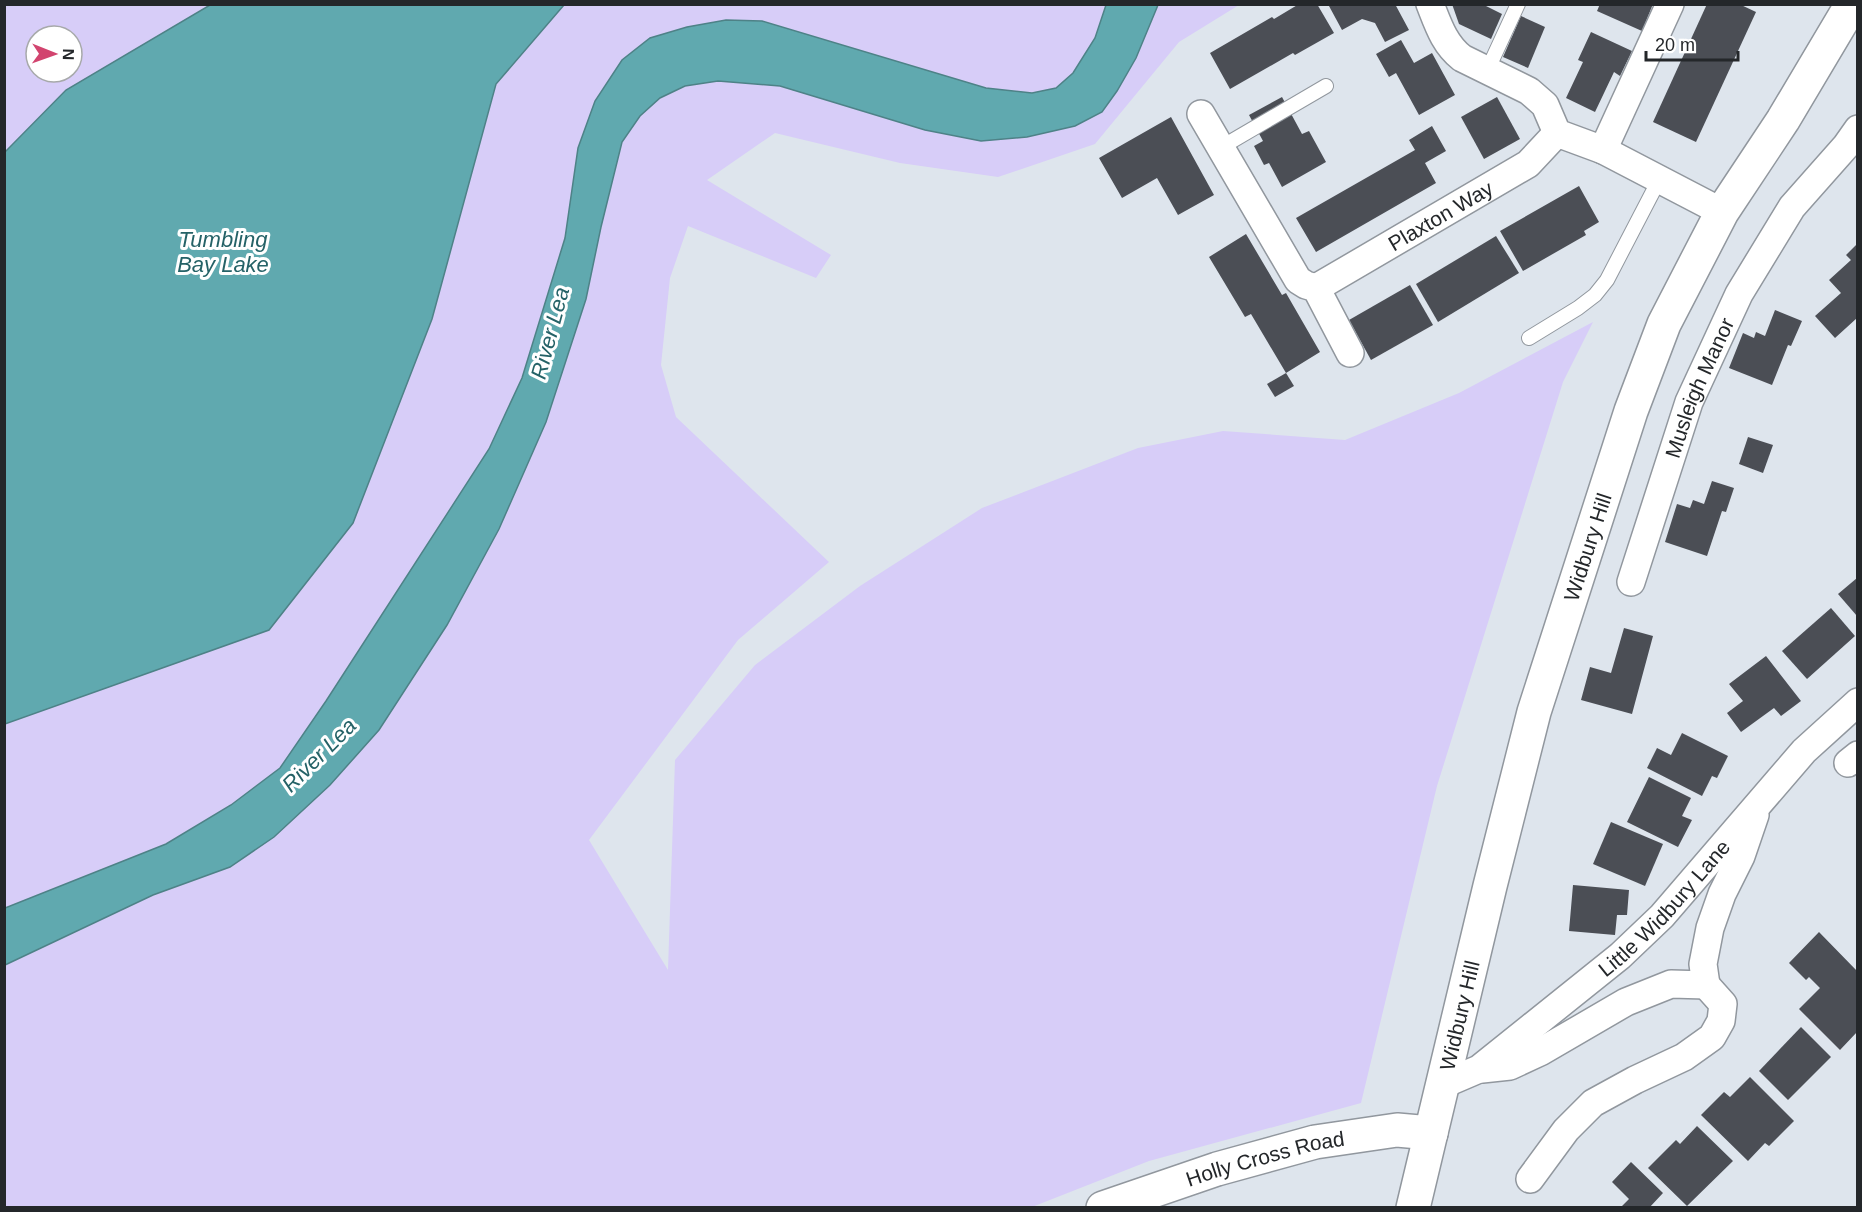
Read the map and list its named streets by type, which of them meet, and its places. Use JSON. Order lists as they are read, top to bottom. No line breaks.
{"streets":{"main road":["Widbury Hill","Holly Cross Road"],"street":["Plaxton Way","Musleigh Manor","Little Widbury Lane"]},"crossings":[["Widbury Hill","Little Widbury Lane"],["Widbury Hill","Holly Cross Road"]],"water":["Tumbling Bay Lake","River Lea"],"scale_bar":"20 m","north":"right"}
